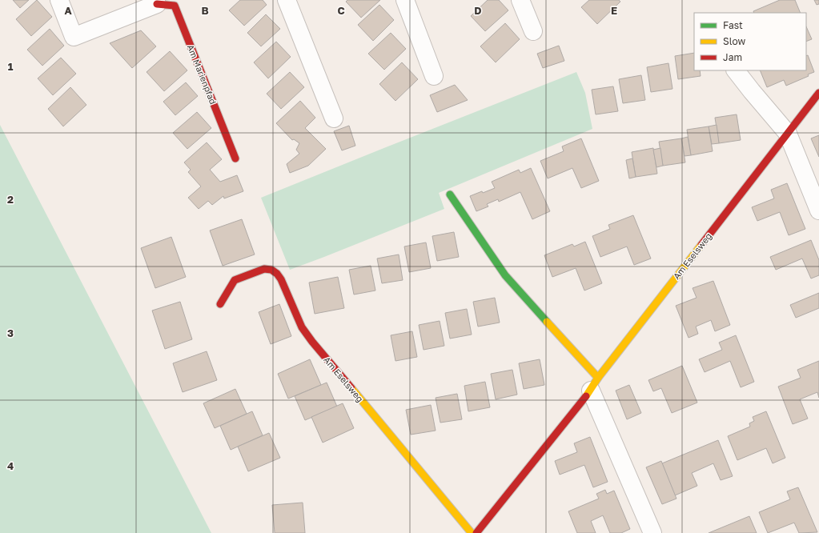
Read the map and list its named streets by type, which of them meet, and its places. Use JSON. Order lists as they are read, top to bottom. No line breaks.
{"streets":{"street":["Am Marienpfad","Am Eselsweg"]},"legend":["Fast","Slow","Jam"],"grid":{"columns":["A","B","C","D","E"],"rows":["1","2","3","4"]}}
